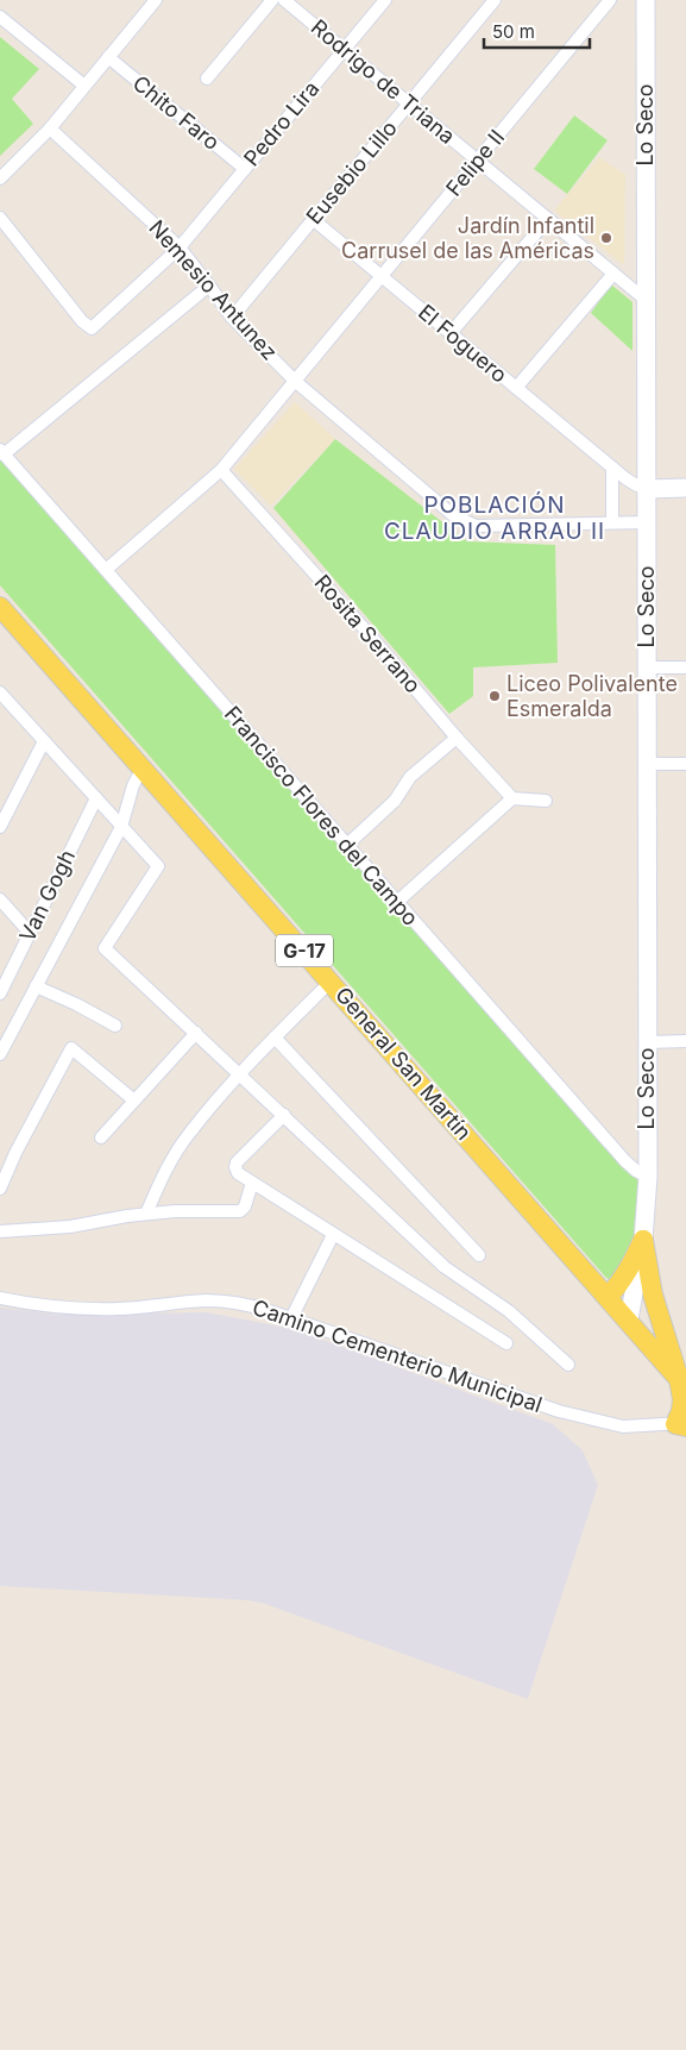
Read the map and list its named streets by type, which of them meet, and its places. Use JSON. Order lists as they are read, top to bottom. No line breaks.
{"streets":{"main road":["Lo Seco","G-17","General San Martín"],"street":["Rodrigo de Triana","Chito Faro","Pedro Lira","Felipe II","Eusebio Lillo","Nemesio Antunez","El Foguero","Rosita Serrano","Francisco Flores del Campo","Van Gogh","Camino Cementerio Municipal"]},"crossings":[["Rodrigo de Triana","Pedro Lira"],["Rodrigo de Triana","Lo Seco"],["Rodrigo de Triana","Felipe II"],["Rodrigo de Triana","Eusebio Lillo"],["Chito Faro","Pedro Lira"],["Pedro Lira","Nemesio Antunez"],["Lo Seco","Nemesio Antunez"],["Lo Seco","El Foguero"],["Lo Seco","Francisco Flores del Campo"],["Lo Seco","General San Martín"],["Felipe II","Nemesio Antunez"],["Felipe II","El Foguero"],["Felipe II","Rosita Serrano"],["Felipe II","Francisco Flores del Campo"],["Eusebio Lillo","Nemesio Antunez"],["Eusebio Lillo","El Foguero"]],"districts":["POBLACIÓN CLAUDIO ARRAU II"],"places":["Jardín Infantil Carrusel de las Américas","Liceo Polivalente Esmeralda"],"scale_bar":"50 m"}
